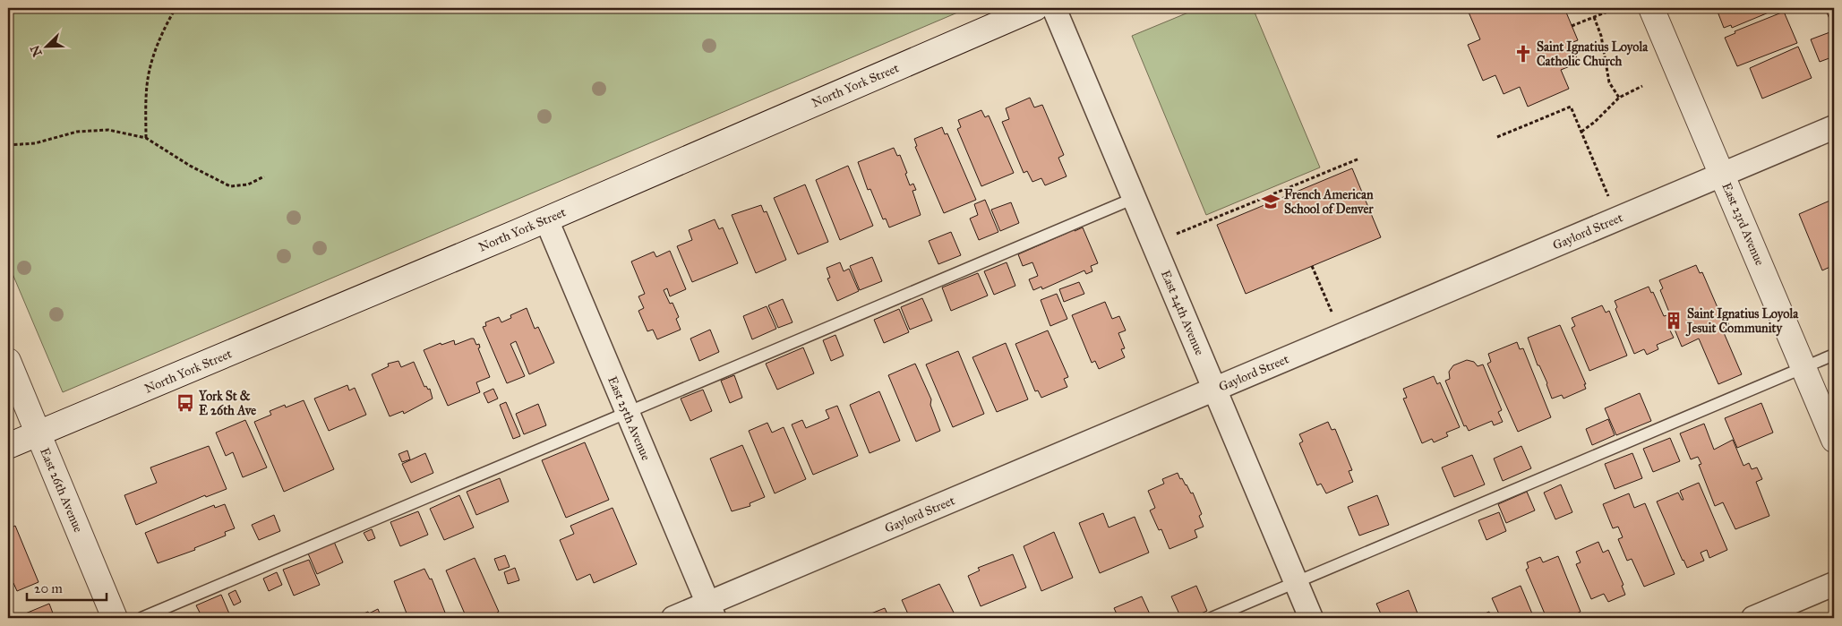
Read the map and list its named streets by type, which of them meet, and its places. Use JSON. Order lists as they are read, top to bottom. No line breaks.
{"streets":{"main road":["North York Street","East 23rd Avenue","East 26th Avenue"],"street":["Gaylord Street","East 24th Avenue","East 25th Avenue"]},"crossings":[["North York Street","East 25th Avenue"],["North York Street","East 26th Avenue"],["East 23rd Avenue","Gaylord Street"],["Gaylord Street","East 24th Avenue"],["Gaylord Street","East 25th Avenue"]],"places":{"church":["Saint Ignatius Loyola Catholic Church"],"school or university":["French American School of Denver"],"building":["Saint Ignatius Loyola Jesuit Community"],"bus stop":["York St & E 26th Ave"]},"scale_bar":"20 m","north":"bottom left"}
